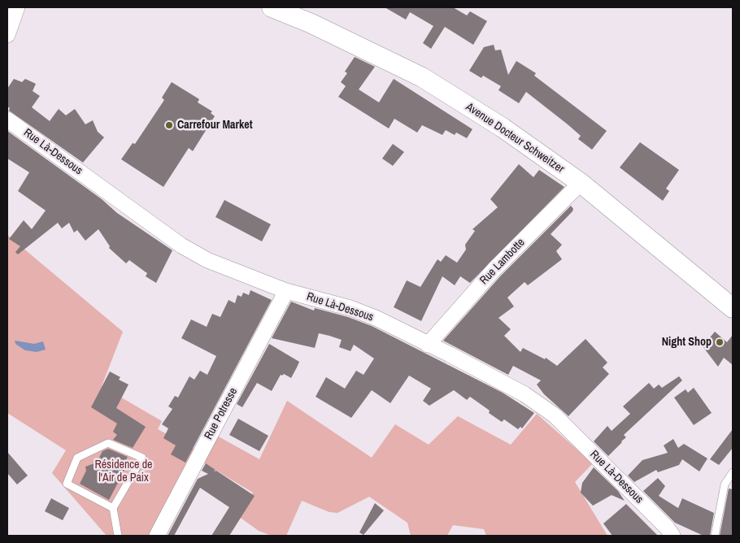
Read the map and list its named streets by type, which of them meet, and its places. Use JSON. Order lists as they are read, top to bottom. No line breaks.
{"streets":{"street":["Avenue Docteur Schweitzer","Rue Là-Dessous","Rue Lambotte","Rue Potresse"]},"crossings":[["Avenue Docteur Schweitzer","Rue Lambotte"],["Rue Là-Dessous","Rue Lambotte"],["Rue Là-Dessous","Rue Potresse"]],"parks":["Résidence de l'Air de Paix"],"places":["Carrefour Market","Night Shop"]}
